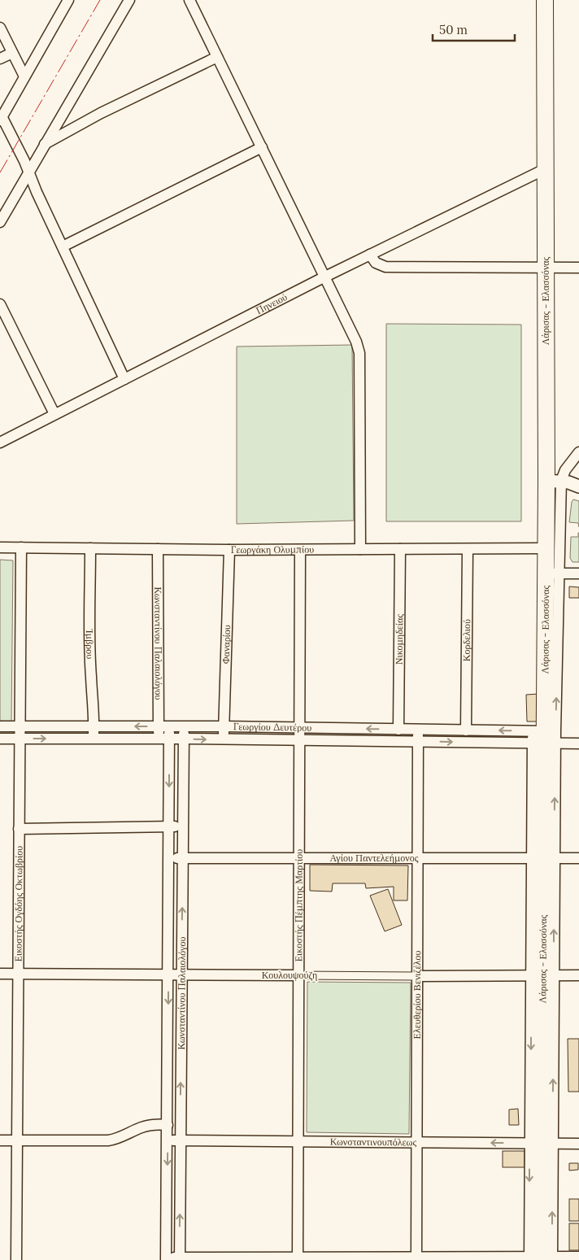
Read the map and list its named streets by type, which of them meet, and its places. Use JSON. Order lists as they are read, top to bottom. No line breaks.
{"streets":{"highway":["Λάρισας - Ελασσόνας"],"street":["Πηνειού","Γεωργάκη Ολυμπίου","Νικομηδείας","Κορδελιού","Ίμβρου","Κωνσταντίνου Παλαιολόγου","Φαναρίου","Γεωργίου Δευτέρου","Αγίου Παντελεήμονος","Εικοστής Ογδόης Οκτωβρίου","Εικοστής Πέμπτης Μαρτίου","Κουλουψούζη","Ελευθερίου Βενιζέλου","Κωνσταντινουπόλεως"]},"crossings":[["Λάρισας - Ελασσόνας","Πηνειού"],["Λάρισας - Ελασσόνας","Γεωργάκη Ολυμπίου"],["Λάρισας - Ελασσόνας","Γεωργίου Δευτέρου"],["Λάρισας - Ελασσόνας","Αγίου Παντελεήμονος"],["Λάρισας - Ελασσόνας","Κουλουψούζη"],["Λάρισας - Ελασσόνας","Κωνσταντινουπόλεως"],["Γεωργάκη Ολυμπίου","Νικομηδείας"],["Γεωργάκη Ολυμπίου","Κορδελιού"],["Γεωργάκη Ολυμπίου","Ίμβρου"],["Γεωργάκη Ολυμπίου","Κωνσταντίνου Παλαιολόγου"],["Γεωργάκη Ολυμπίου","Φαναρίου"],["Γεωργάκη Ολυμπίου","Εικοστής Ογδόης Οκτωβρίου"],["Γεωργάκη Ολυμπίου","Εικοστής Πέμπτης Μαρτίου"],["Νικομηδείας","Γεωργίου Δευτέρου"],["Κορδελιού","Γεωργίου Δευτέρου"],["Ίμβρου","Γεωργίου Δευτέρου"],["Κωνσταντίνου Παλαιολόγου","Γεωργίου Δευτέρου"],["Κωνσταντίνου Παλαιολόγου","Αγίου Παντελεήμονος"],["Κωνσταντίνου Παλαιολόγου","Κουλουψούζη"],["Κωνσταντίνου Παλαιολόγου","Κωνσταντινουπόλεως"],["Φαναρίου","Γεωργίου Δευτέρου"],["Γεωργίου Δευτέρου","Εικοστής Ογδόης Οκτωβρίου"],["Γεωργίου Δευτέρου","Εικοστής Πέμπτης Μαρτίου"],["Γεωργίου Δευτέρου","Ελευθερίου Βενιζέλου"],["Αγίου Παντελεήμονος","Εικοστής Πέμπτης Μαρτίου"],["Αγίου Παντελεήμονος","Ελευθερίου Βενιζέλου"],["Εικοστής Ογδόης Οκτωβρίου","Κουλουψούζη"],["Εικοστής Πέμπτης Μαρτίου","Κουλουψούζη"],["Εικοστής Πέμπτης Μαρτίου","Κωνσταντινουπόλεως"],["Κουλουψούζη","Ελευθερίου Βενιζέλου"],["Ελευθερίου Βενιζέλου","Κωνσταντινουπόλεως"]],"scale_bar":"50 m"}
